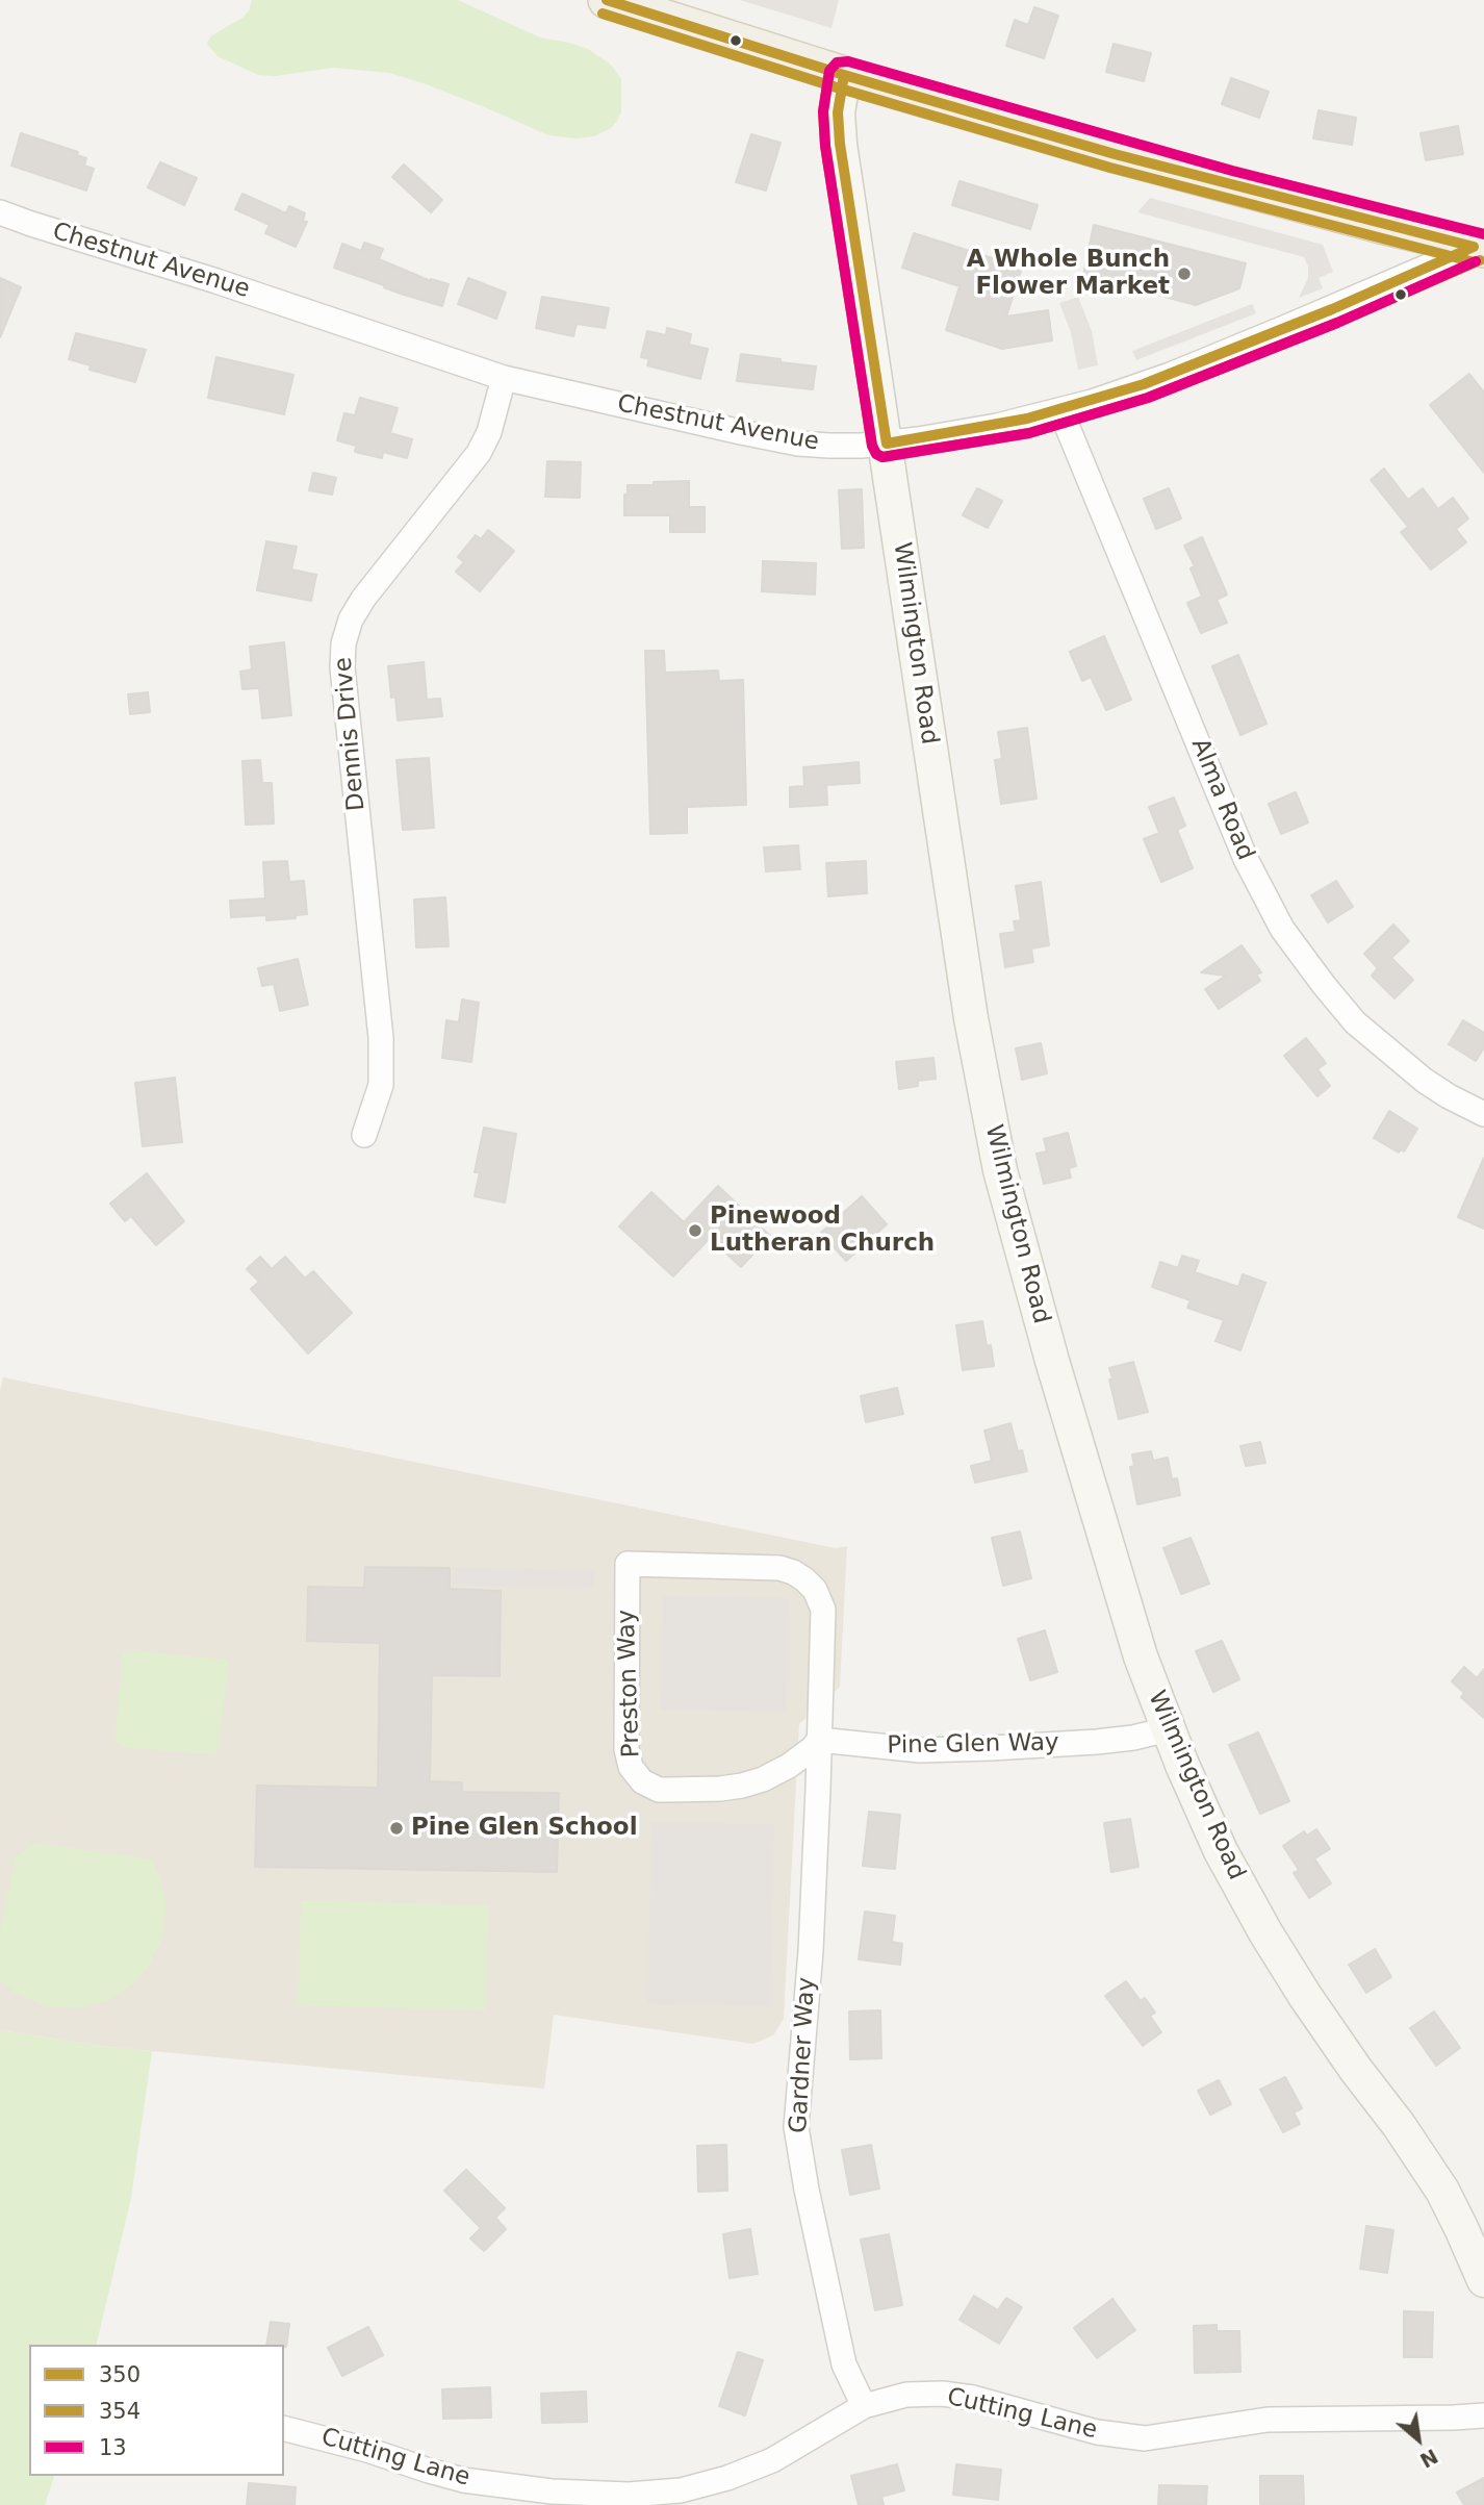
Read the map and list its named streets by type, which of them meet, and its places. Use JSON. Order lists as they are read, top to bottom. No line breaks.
{"streets":{"main road":["Wilmington Road"],"street":["Chestnut Avenue","Dennis Drive","Alma Road","Preston Way","Pine Glen Way","Gardner Way","Cutting Lane"]},"crossings":[["Chestnut Avenue","Wilmington Road"],["Chestnut Avenue","Dennis Drive"],["Chestnut Avenue","Alma Road"],["Wilmington Road","Pine Glen Way"],["Preston Way","Pine Glen Way"],["Preston Way","Gardner Way"],["Pine Glen Way","Gardner Way"],["Gardner Way","Cutting Lane"]],"places":["A Whole Bunch Flower Market","Pinewood Lutheran Church","Pine Glen School"],"lines":["transit line 350","transit line 354","transit line 13"],"legend":["350","354","13"],"north":"bottom right"}
